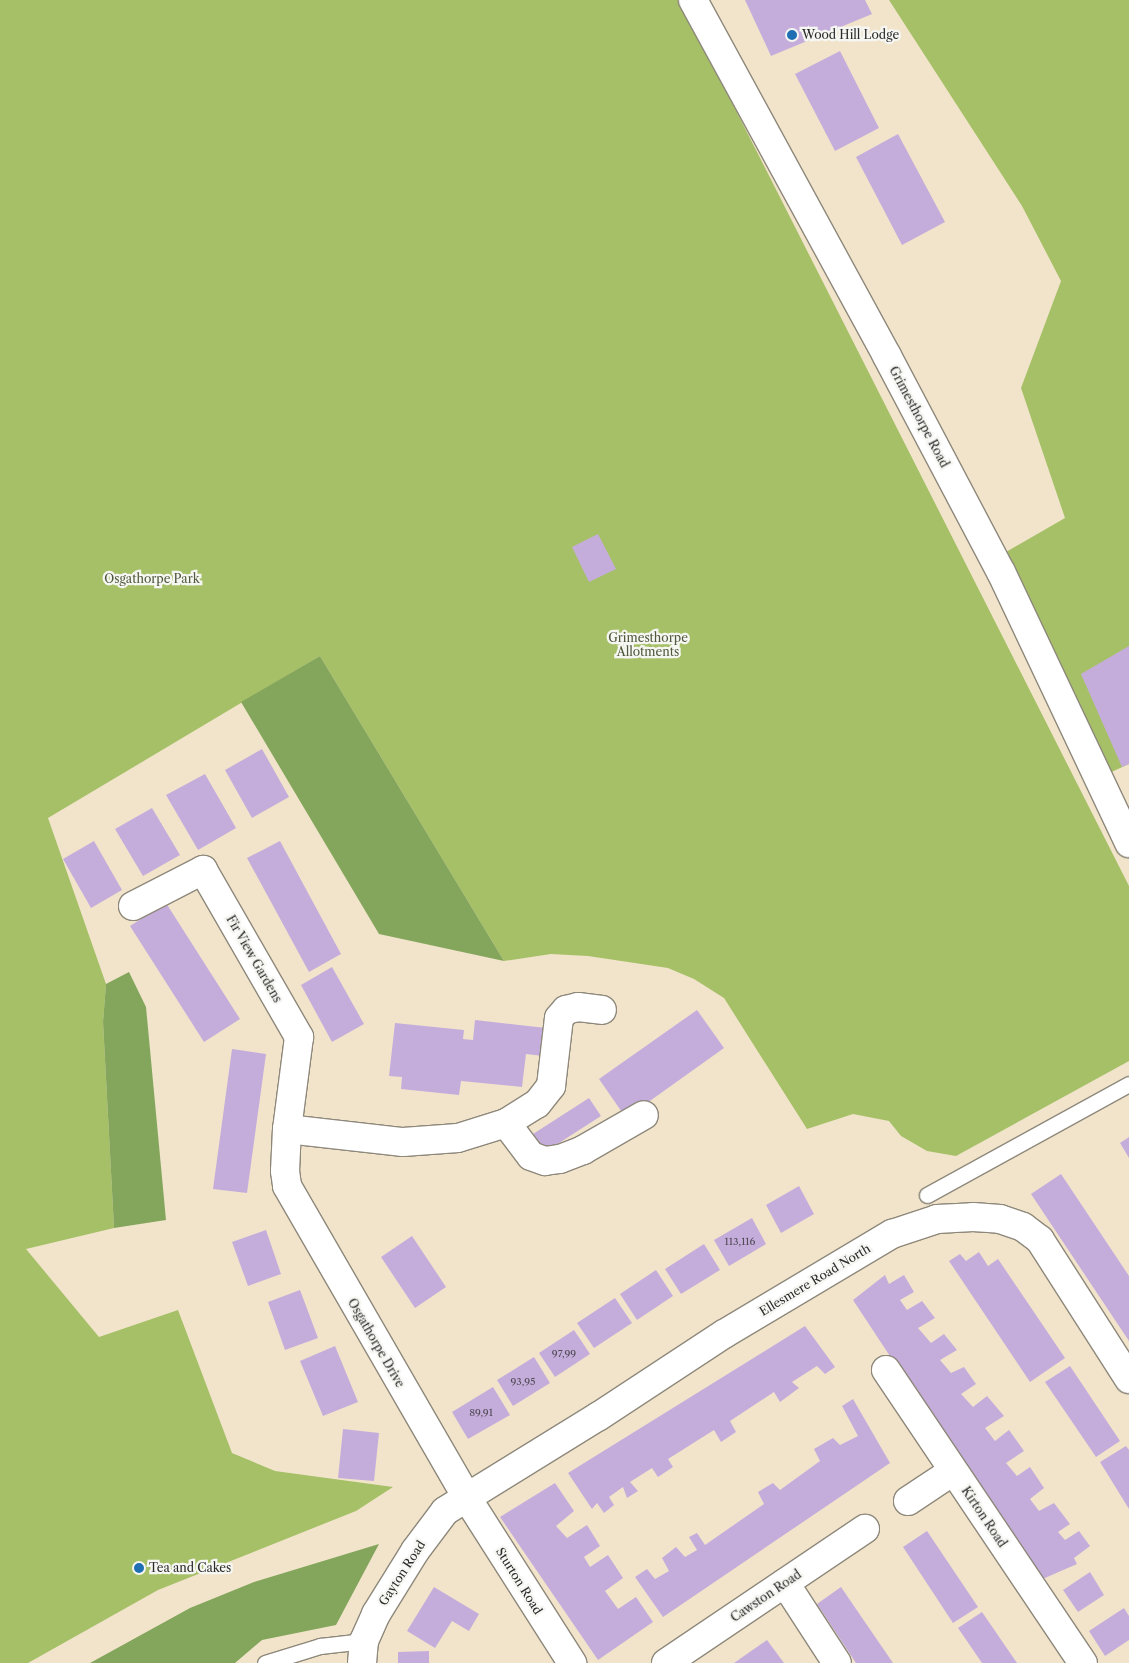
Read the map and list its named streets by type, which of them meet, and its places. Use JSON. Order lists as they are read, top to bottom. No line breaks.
{"streets":{"street":["Grimesthorpe Road","Fir View Gardens","Ellesmere Road North","Osgathorpe Drive","Kirton Road","Gayton Road","Sturton Road","Cawston Road"]},"crossings":[["Fir View Gardens","Osgathorpe Drive"],["Ellesmere Road North","Osgathorpe Drive"],["Ellesmere Road North","Gayton Road"],["Ellesmere Road North","Sturton Road"],["Osgathorpe Drive","Gayton Road"],["Osgathorpe Drive","Sturton Road"],["Gayton Road","Sturton Road"]],"parks":["Osgathorpe Park","Grimesthorpe Allotments"],"places":["Wood Hill Lodge","Tea and Cakes"],"house_numbers":["113,116","97,99","93,95","89,91"]}
